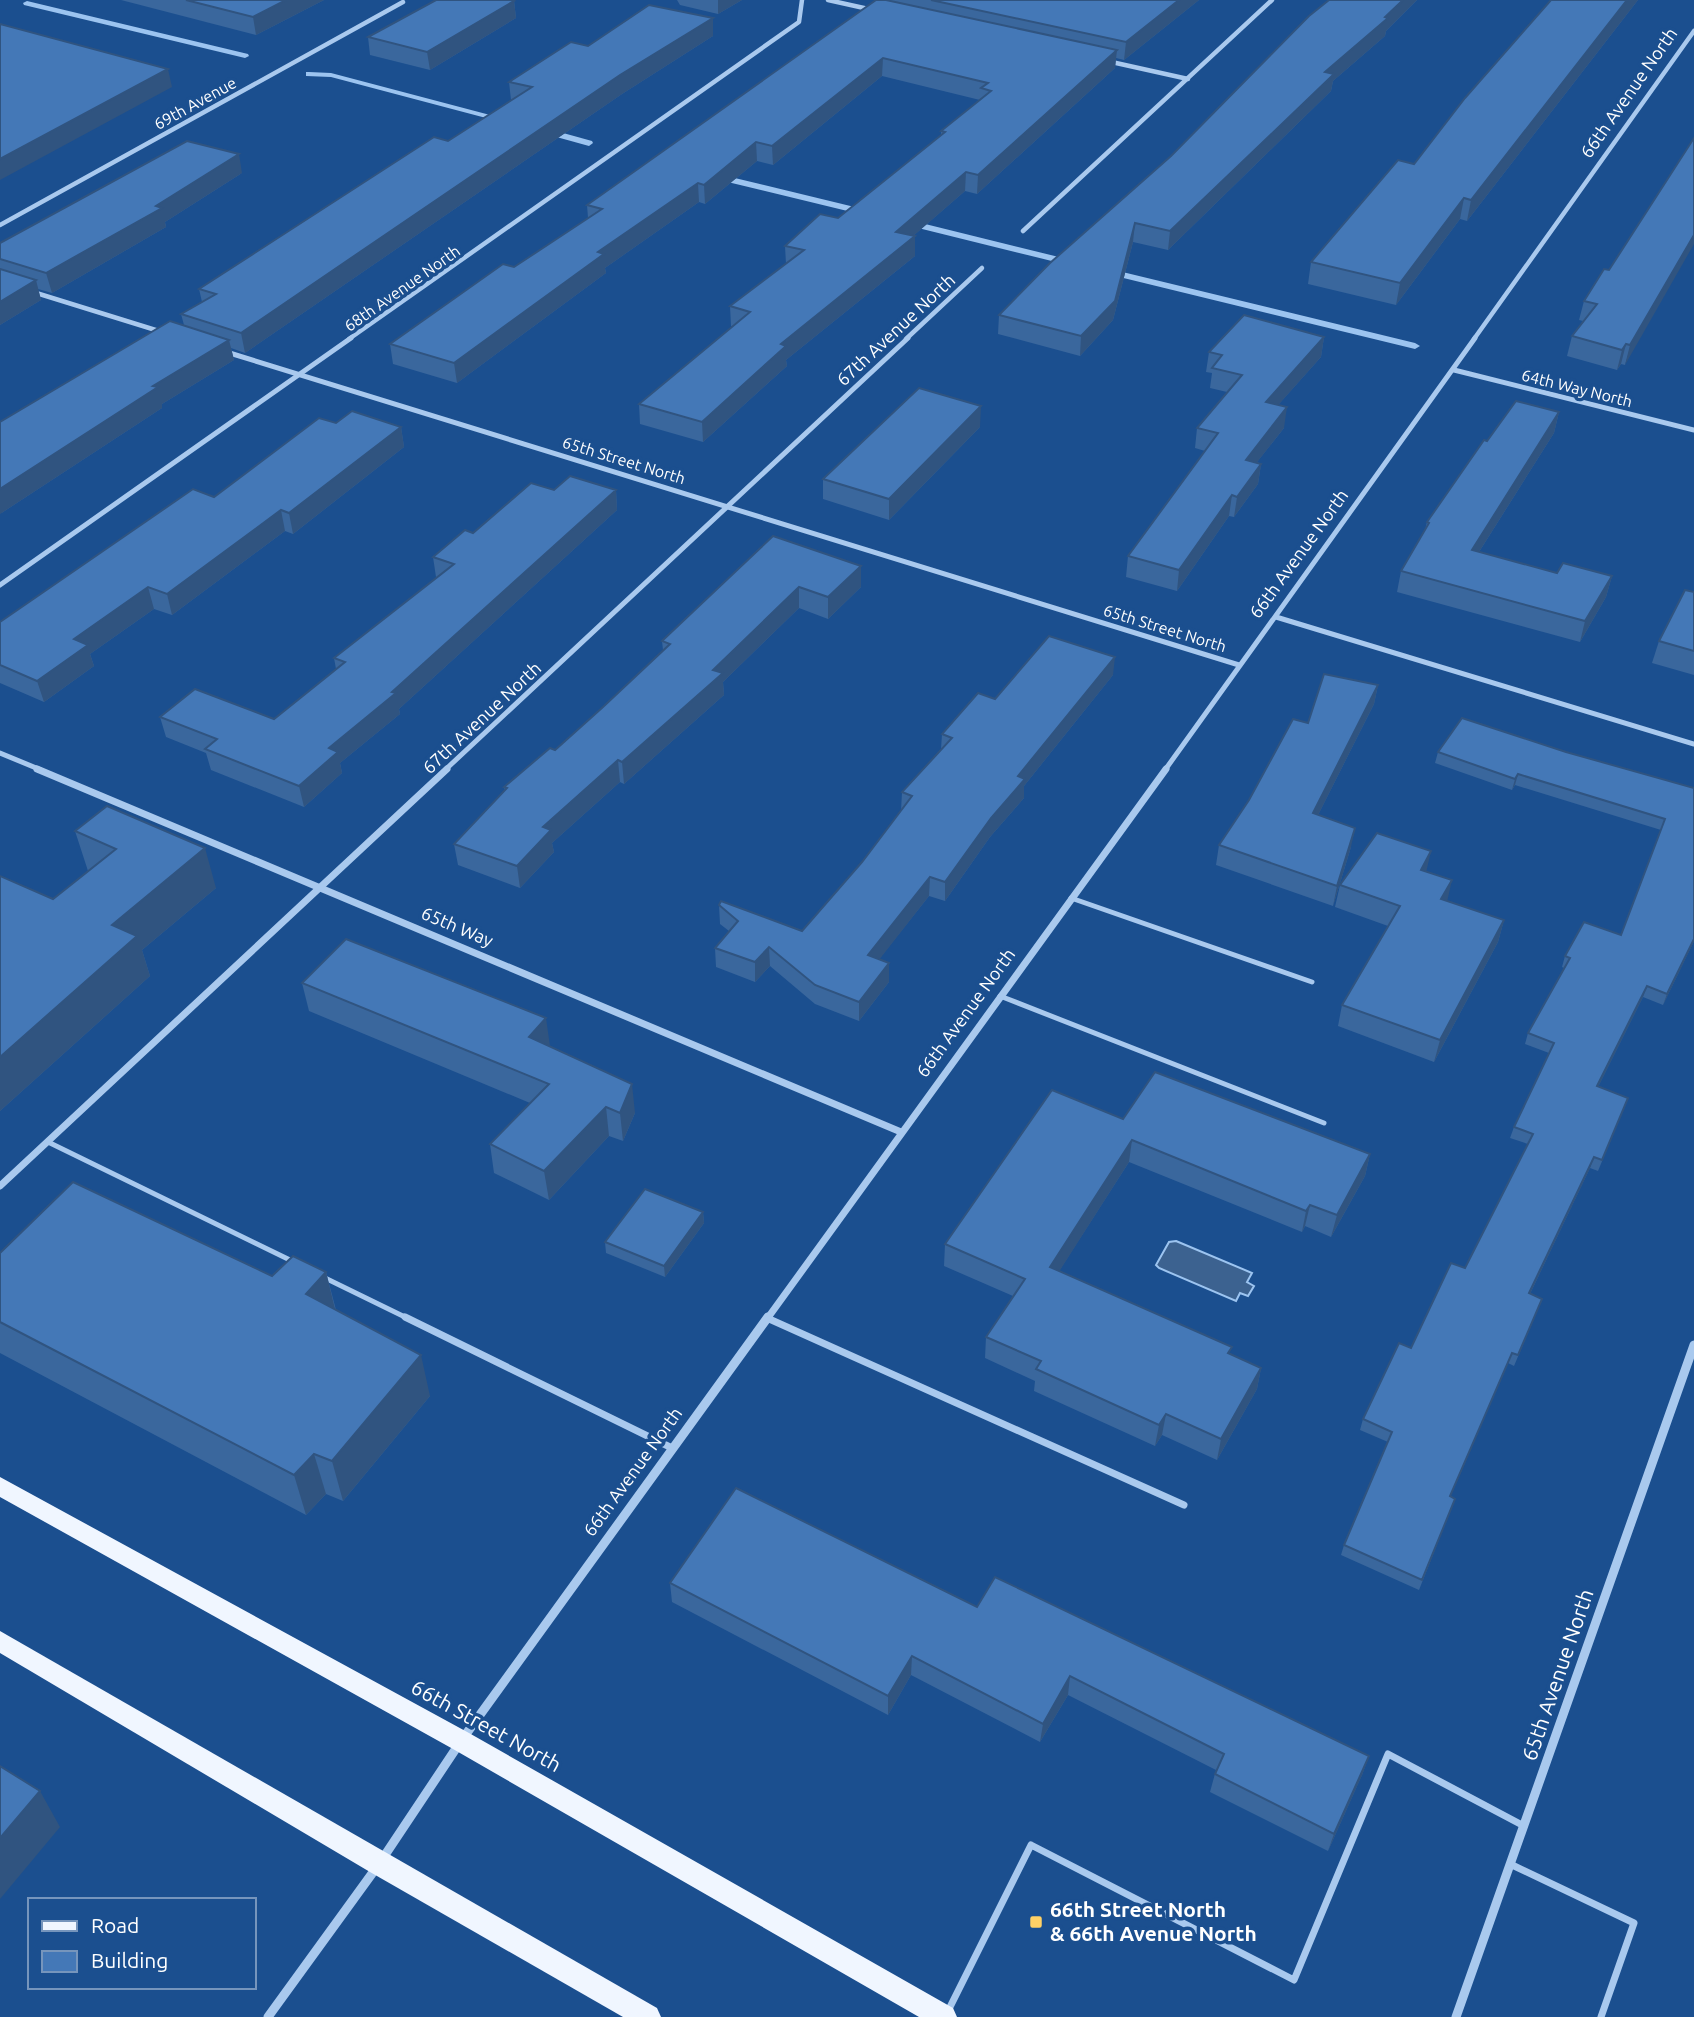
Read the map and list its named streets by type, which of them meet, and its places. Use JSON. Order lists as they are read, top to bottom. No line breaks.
{"streets":{"main road":["66th Street North"],"street":["66th Avenue North","69th Avenue","68th Avenue North","67th Avenue North","64th Way North","65th Street North","65th Way","65th Avenue North"]},"crossings":[["66th Avenue North","64th Way North"],["66th Avenue North","65th Street North"],["66th Avenue North","65th Way"],["66th Avenue North","66th Street North"],["68th Avenue North","65th Street North"],["67th Avenue North","65th Street North"],["67th Avenue North","65th Way"]],"places":{"transit":["66th Street North & 66th Avenue North"]},"legend":["Road","Building"]}
